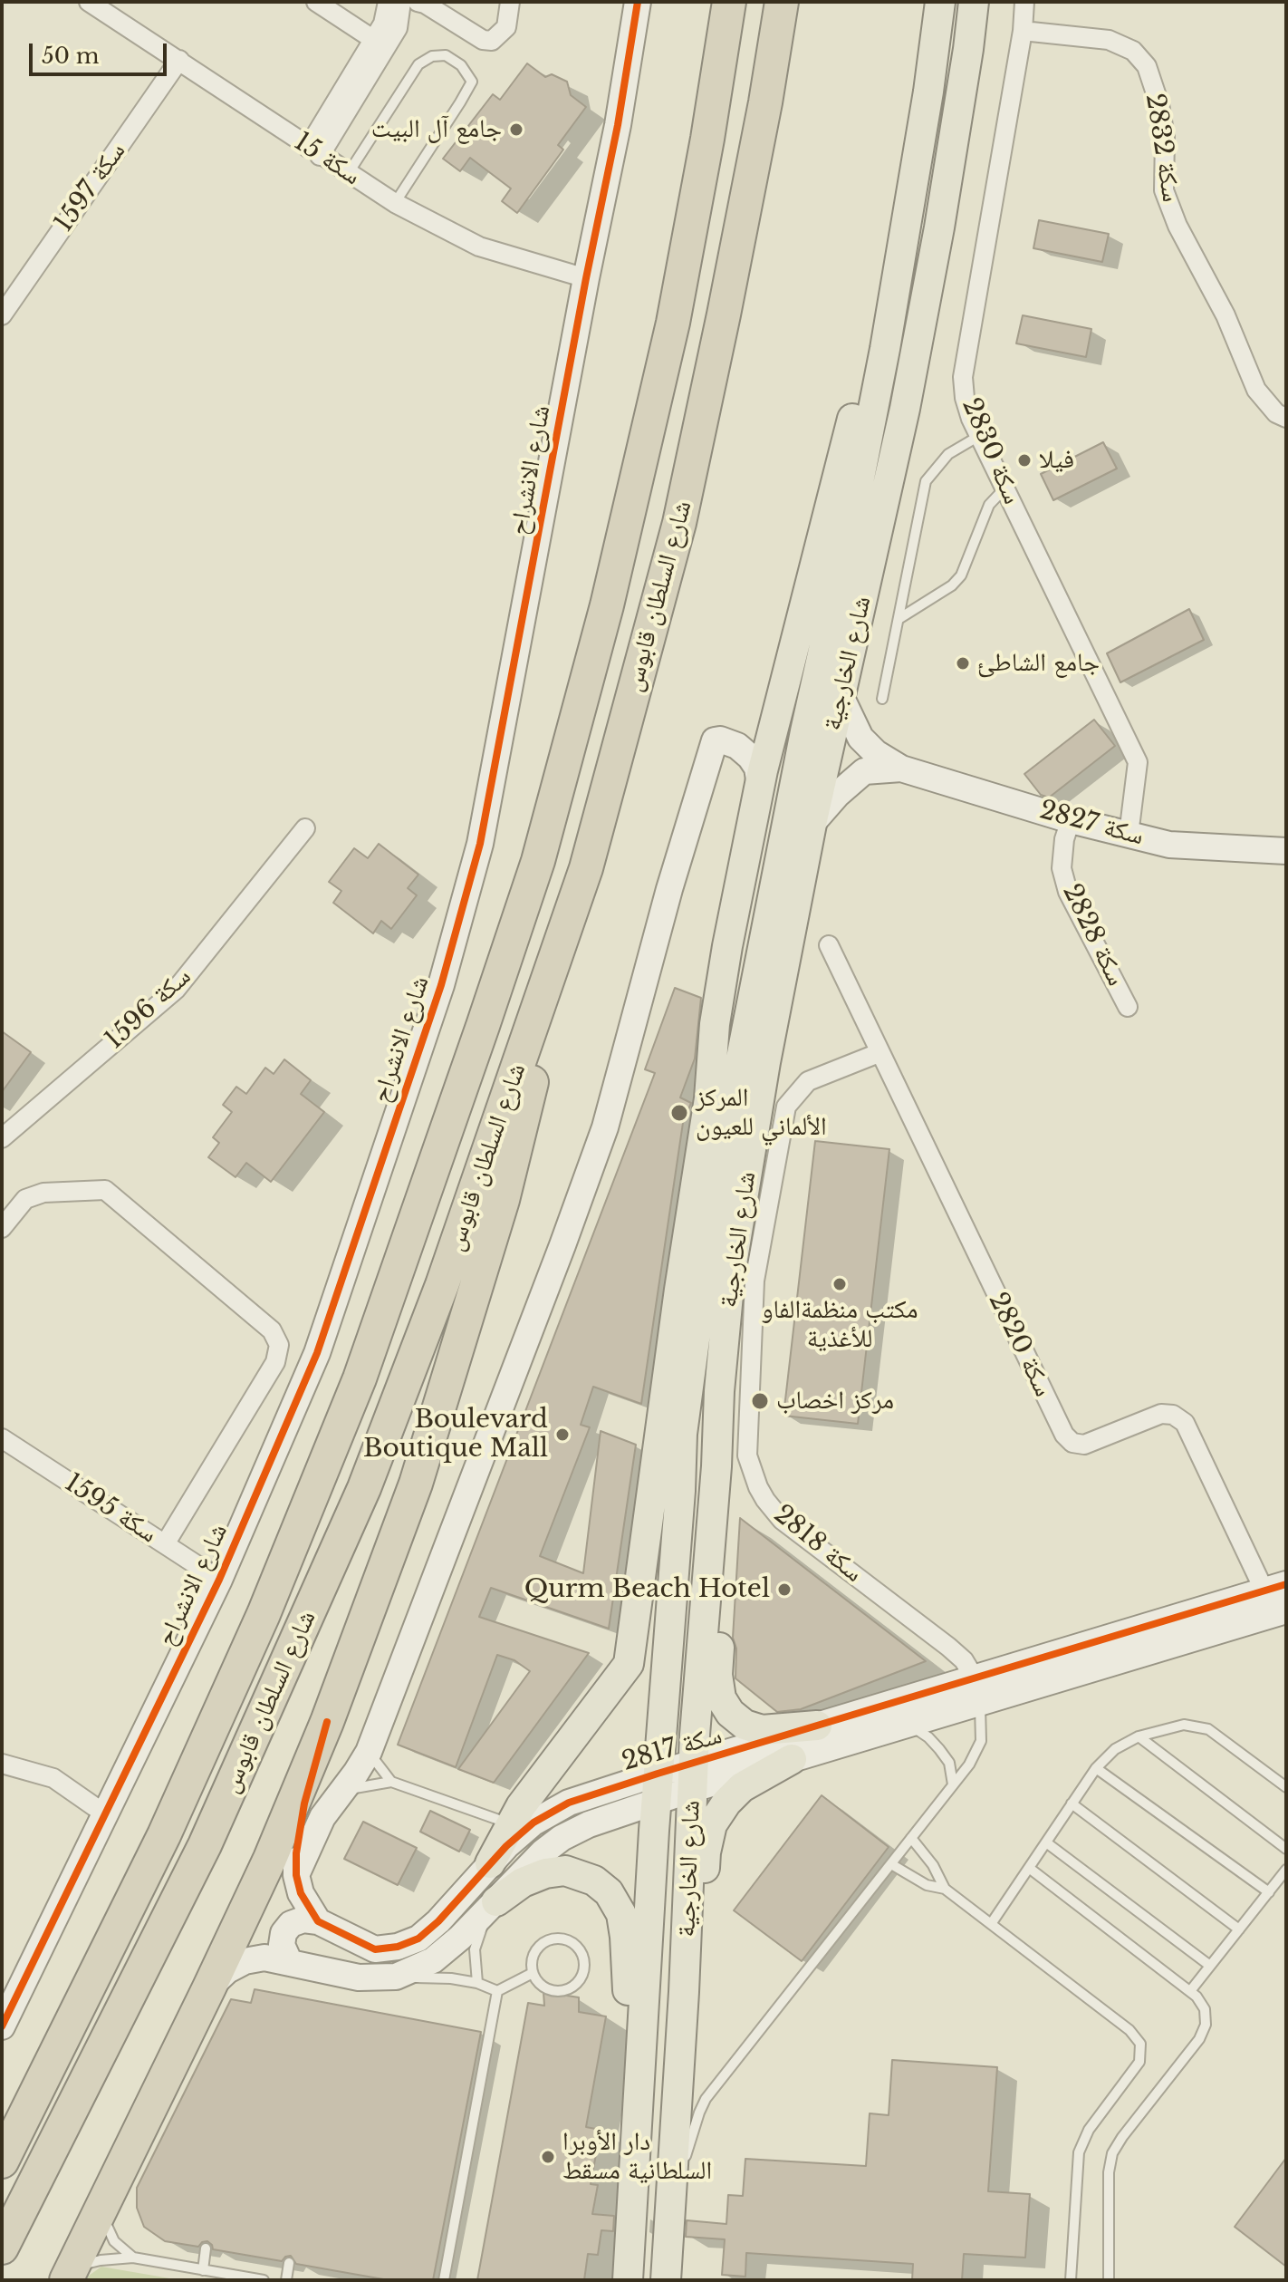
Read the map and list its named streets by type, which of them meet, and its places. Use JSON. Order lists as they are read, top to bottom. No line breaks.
{"streets":{"highway":["شارع السلطان قابوس"],"main road":["شارع الخارجية"],"street":["سكة 2832","سكة 15","سكة 1597","سكة 2830","شارع الانشراح","سكة 2827","سكة 2828","سكة 1596","سكة 2820","سكة 1595","سكة 2818","سكة 2817"]},"crossings":[["سكة 2832","سكة 2830"],["سكة 15","سكة 1597"],["سكة 15","شارع الانشراح"],["سكة 2830","سكة 2827"],["شارع الانشراح","سكة 1595"],["شارع الخارجية","سكة 2827"],["شارع الخارجية","سكة 2817"],["سكة 2827","سكة 2828"],["سكة 2820","سكة 2818"],["سكة 2820","سكة 2817"],["سكة 2818","سكة 2817"]],"places":["جامع آل البيت","فيلا","جامع الشاطئ","المركز الألماني للعيون","مكتب منظمةالفاو للأغذية","مركز اخصاب","Boulevard Boutique Mall","Qurm Beach Hotel","دار الأوبرا السلطانية مسقط"],"scale_bar":"50 m"}
